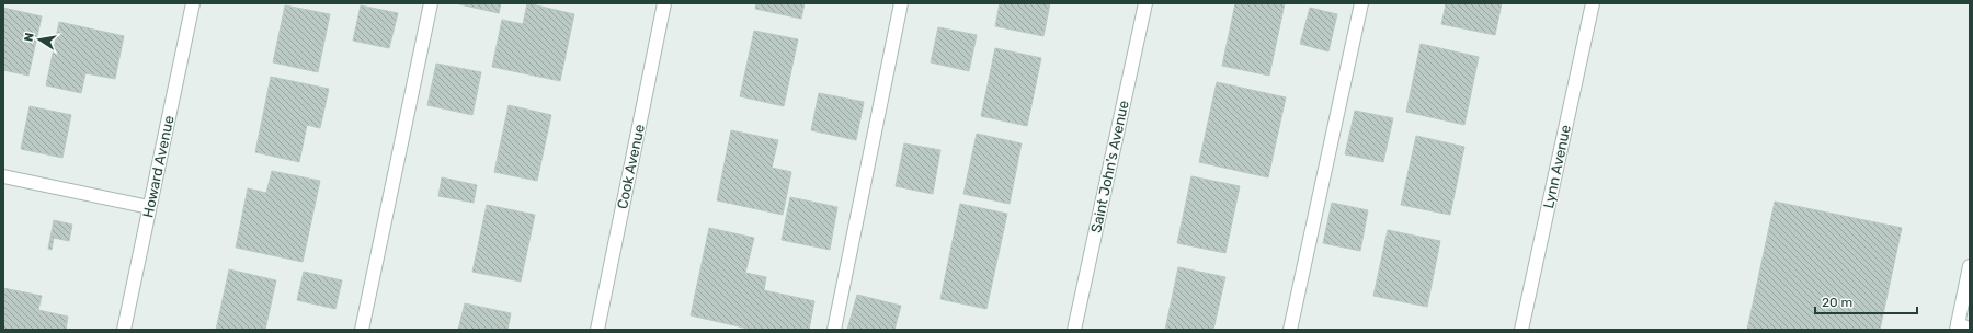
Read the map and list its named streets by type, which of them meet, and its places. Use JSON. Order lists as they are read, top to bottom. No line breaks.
{"streets":{"street":["Howard Avenue","Cook Avenue","Saint John's Avenue","Lynn Avenue"]},"scale_bar":"20 m","north":"left"}
